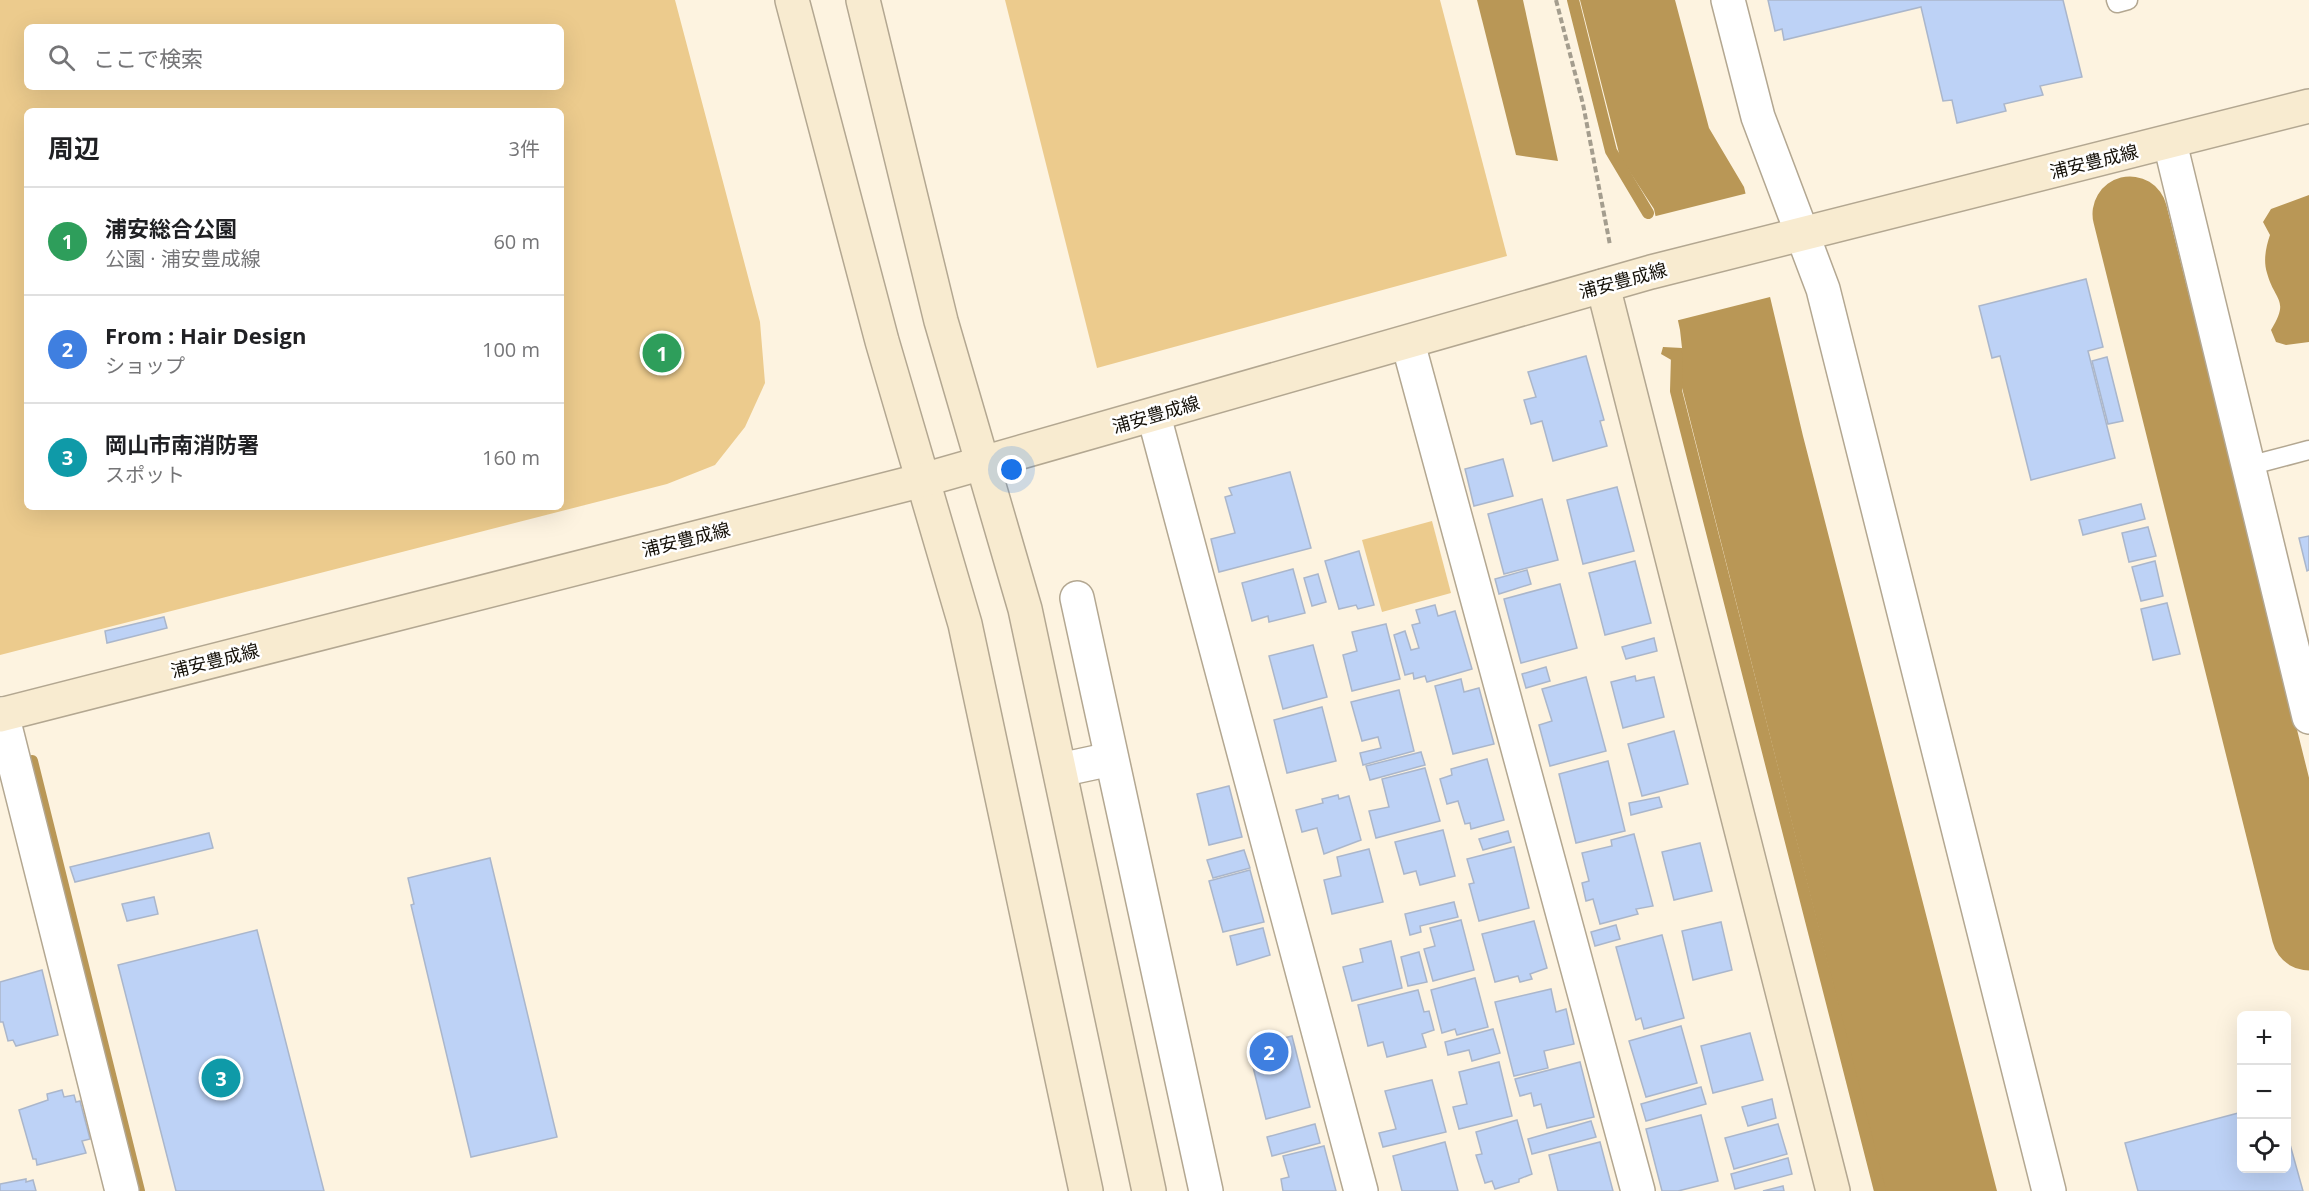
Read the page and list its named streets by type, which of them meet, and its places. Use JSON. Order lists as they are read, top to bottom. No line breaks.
{"streets":{"street":["浦安豊成線"]},"page":{"search":"ここで検索","heading":["周辺","3件"],"list":[{"mark":"1","name":"浦安総合公園","note":"公園 · 浦安豊成線","value":"60 m"},{"mark":"2","name":"From : Hair Design","note":"ショップ","value":"100 m"},{"mark":"3","name":"岡山市南消防署","note":"スポット","value":"160 m"}],"pins":["1","2","3"],"map_buttons":["+","−"]}}
